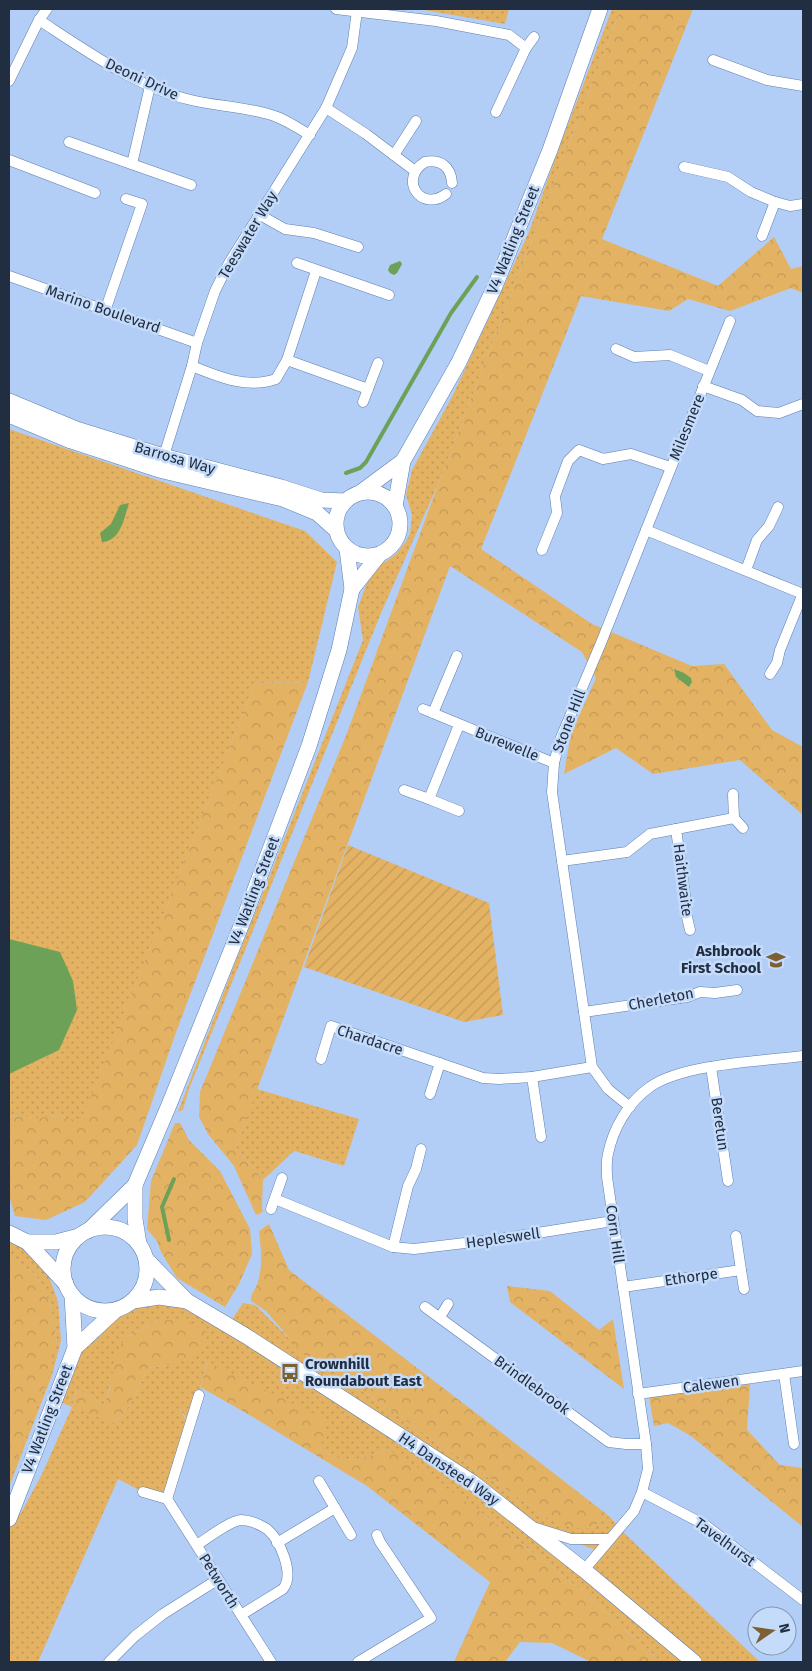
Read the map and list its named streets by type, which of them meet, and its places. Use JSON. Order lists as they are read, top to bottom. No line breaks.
{"streets":{"street":["Deoni Drive","Teeswater Way","V4 Watling Street","Marino Boulevard","Milesmere","Barrosa Way","Stone Hill","Burewelle","Haithwaite","Cherleton","Chardacre","Beretun","Corn Hill","Hepleswell","Ethorpe","Calewen","Brindlebrook","H4 Dansteed Way","Tavelhurst","Petworth"]},"crossings":[["Deoni Drive","Teeswater Way"],["Teeswater Way","Marino Boulevard"],["Teeswater Way","Barrosa Way"],["V4 Watling Street","Barrosa Way"],["V4 Watling Street","H4 Dansteed Way"],["Milesmere","Stone Hill"],["Stone Hill","Burewelle"],["Stone Hill","Haithwaite"],["Stone Hill","Cherleton"],["Stone Hill","Chardacre"],["Stone Hill","Corn Hill"],["Beretun","Corn Hill"],["Corn Hill","Hepleswell"],["Corn Hill","Ethorpe"],["Corn Hill","Calewen"],["Corn Hill","Brindlebrook"],["Corn Hill","H4 Dansteed Way"],["Corn Hill","Tavelhurst"]],"places":{"school or university":["Ashbrook First School"],"bus stop":["Crownhill Roundabout East"]},"north":"right"}
